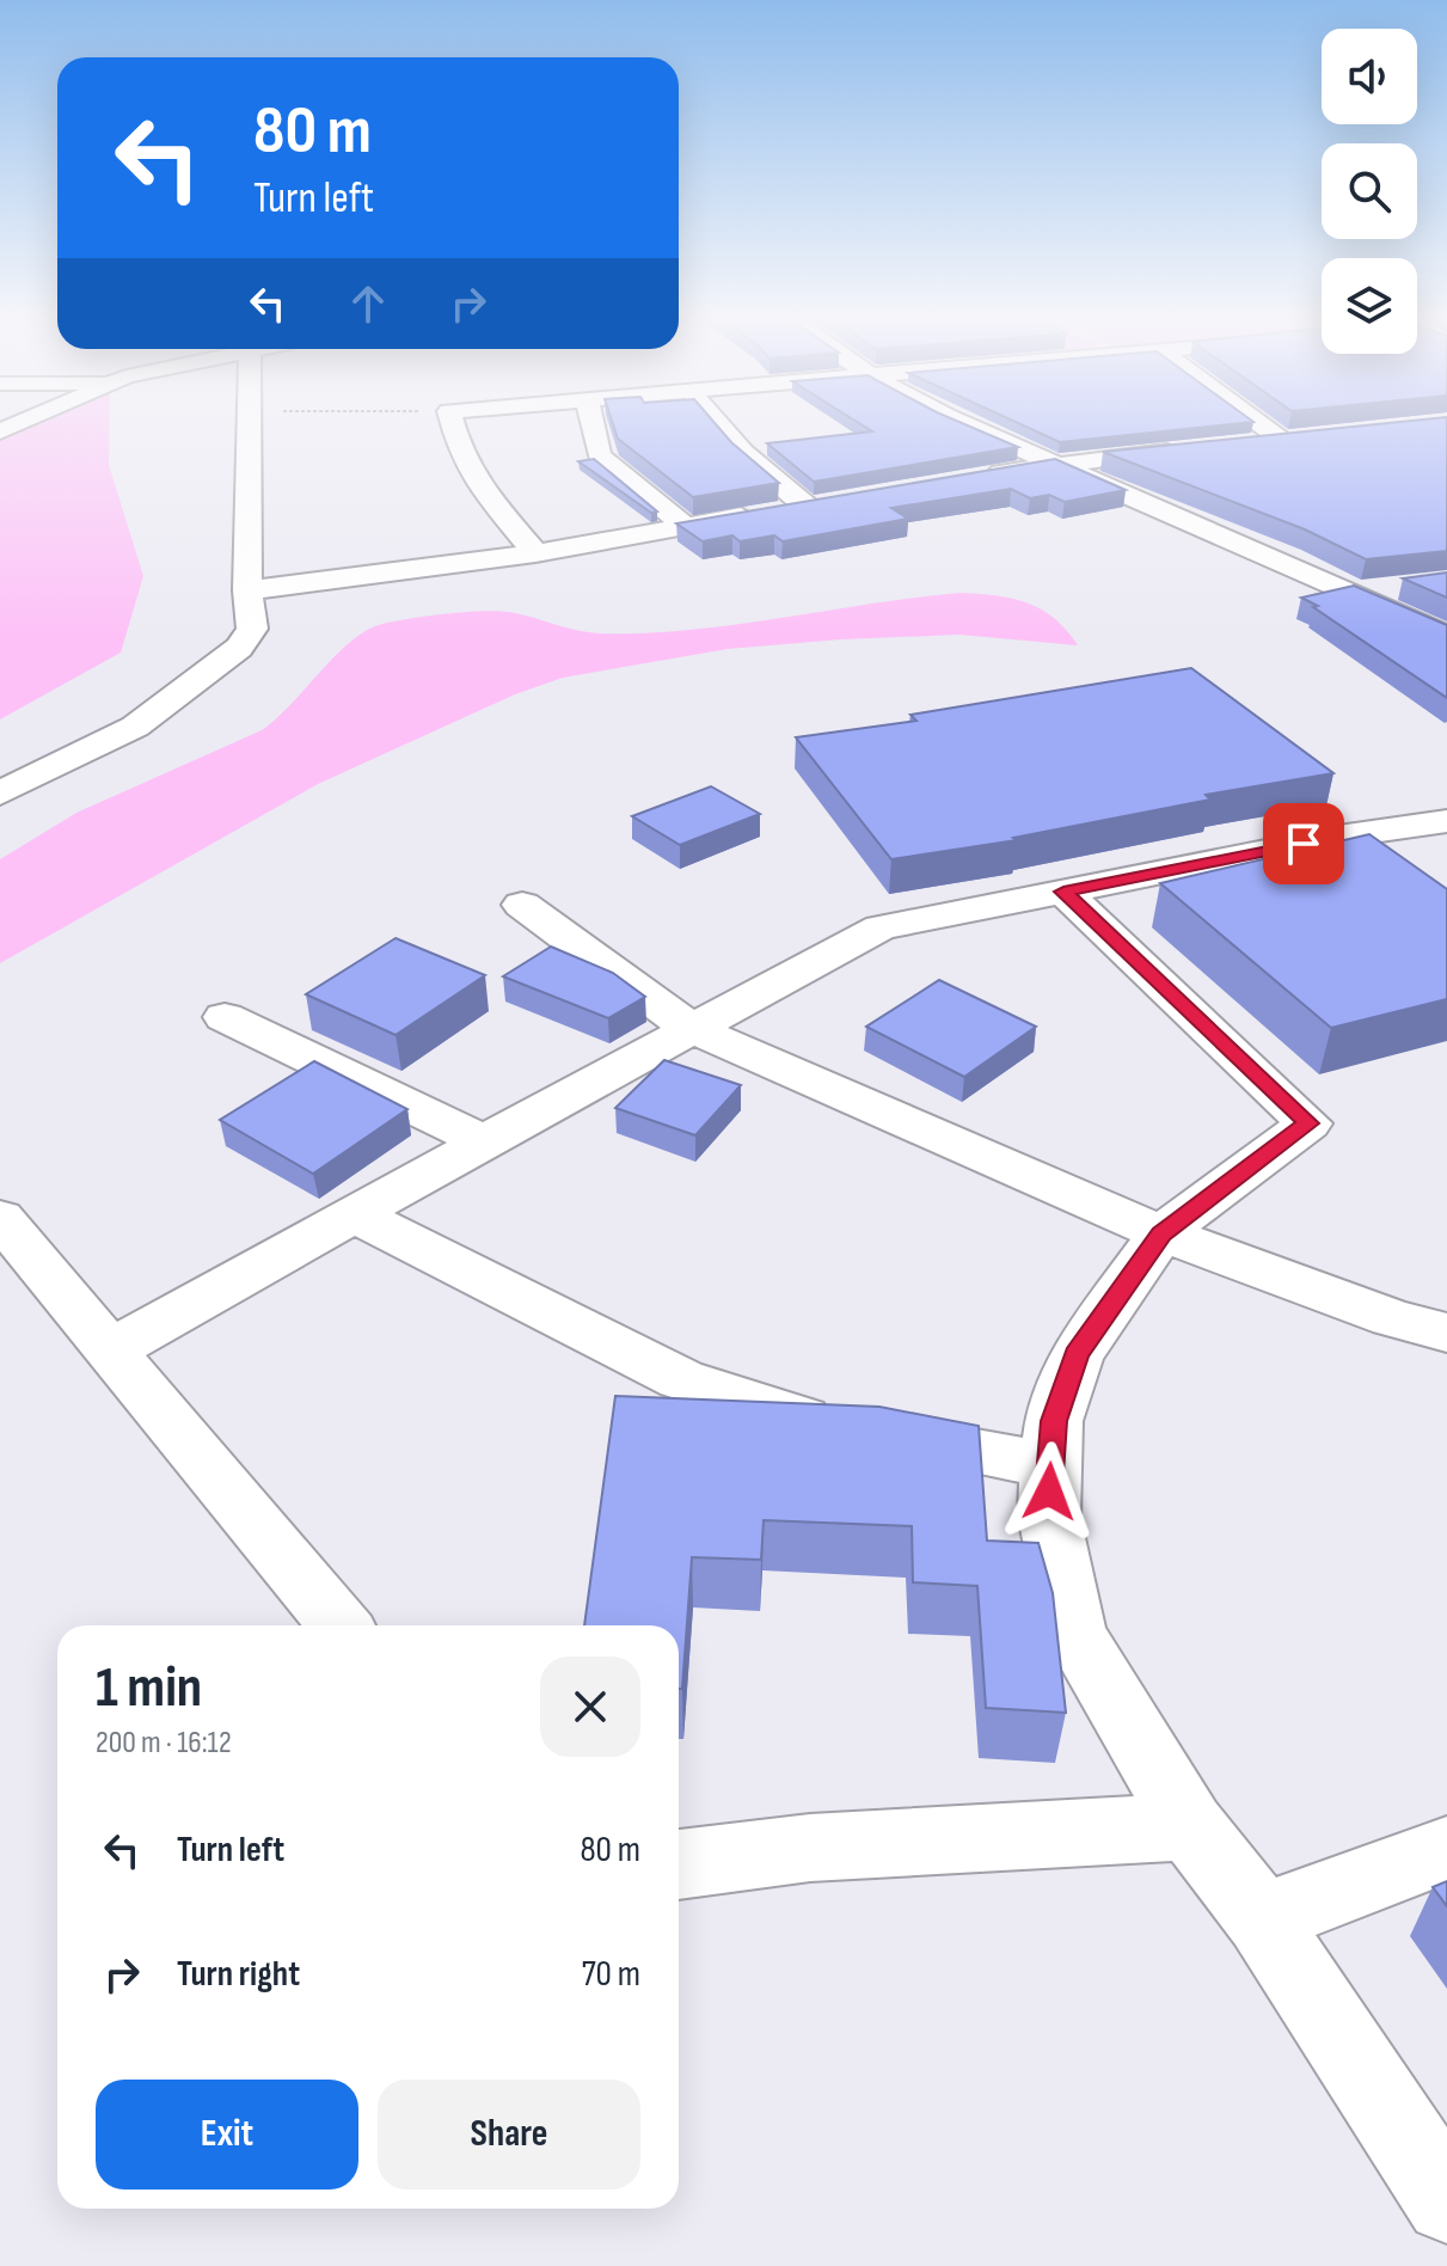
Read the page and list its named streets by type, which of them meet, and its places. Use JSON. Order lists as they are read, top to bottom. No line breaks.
{"page":{"turn":["80 m","Turn left"],"heading":["1 min","200 m · 16:12"],"list":[{"name":"Turn left","value":"80 m"},{"name":"Turn right","value":"70 m"}],"buttons":["Exit","Share"]}}
